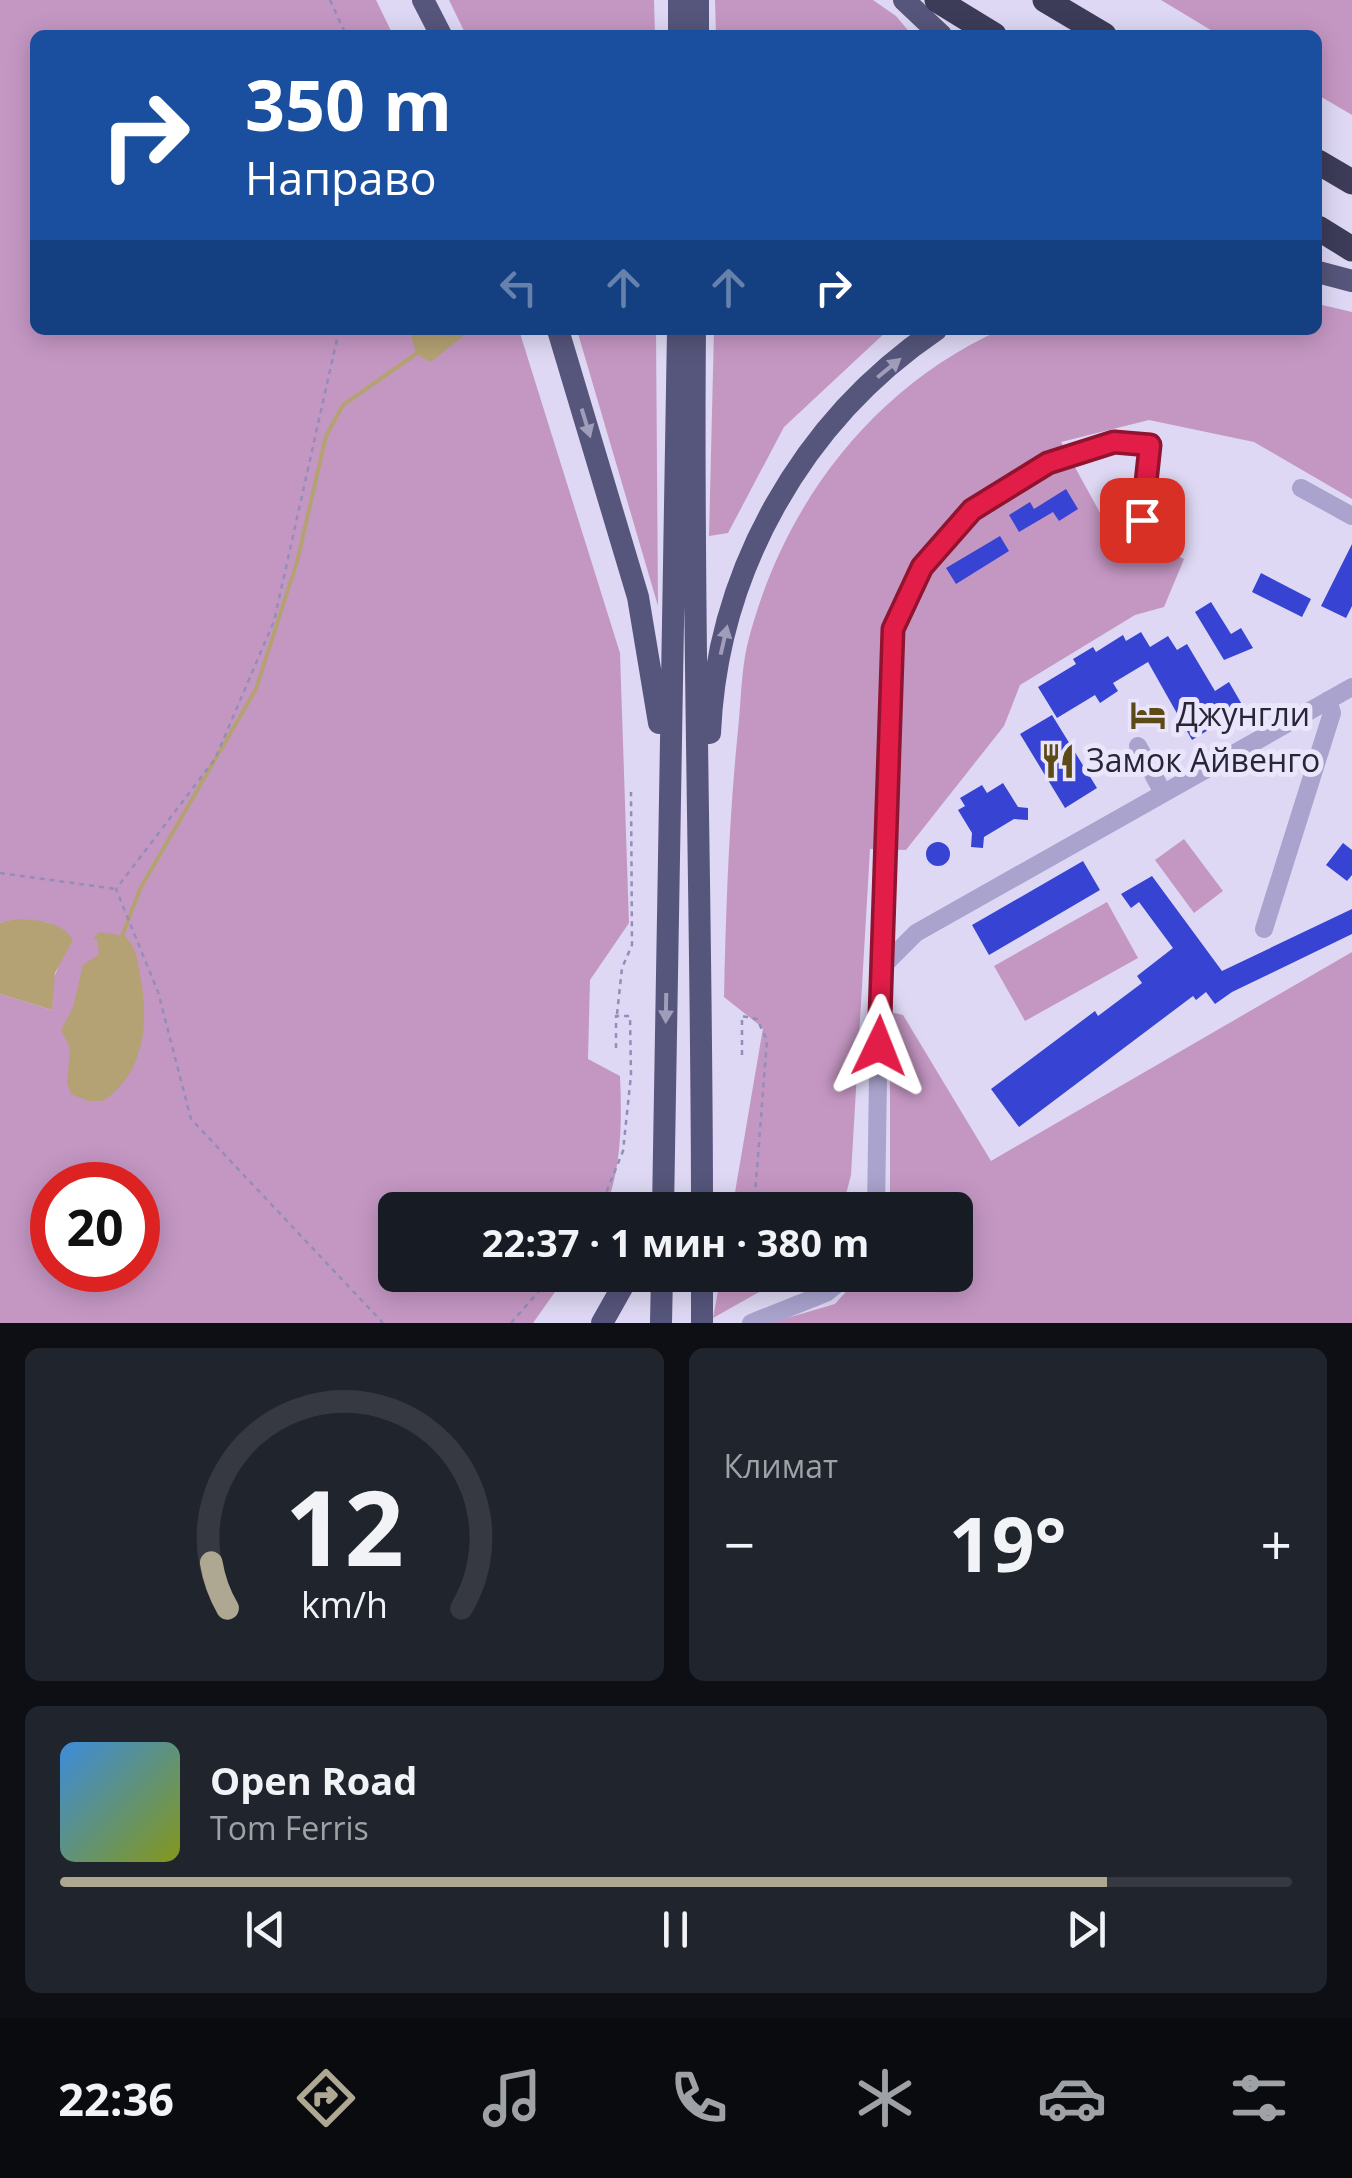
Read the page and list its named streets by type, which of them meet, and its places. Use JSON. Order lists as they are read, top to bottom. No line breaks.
{"places":{"hotel":["Джунгли"],"restaurant":["Замок Айвенго"]},"page":{"turn":["350 m","Направо"],"limit":"20","trip":"22:37 · 1 мин · 380 m","tile":"Климат","heat":["−","19°","+"],"song":["Open Road","Tom Ferris"],"tabs":"22:36","gauge":["12","km/h"]}}
